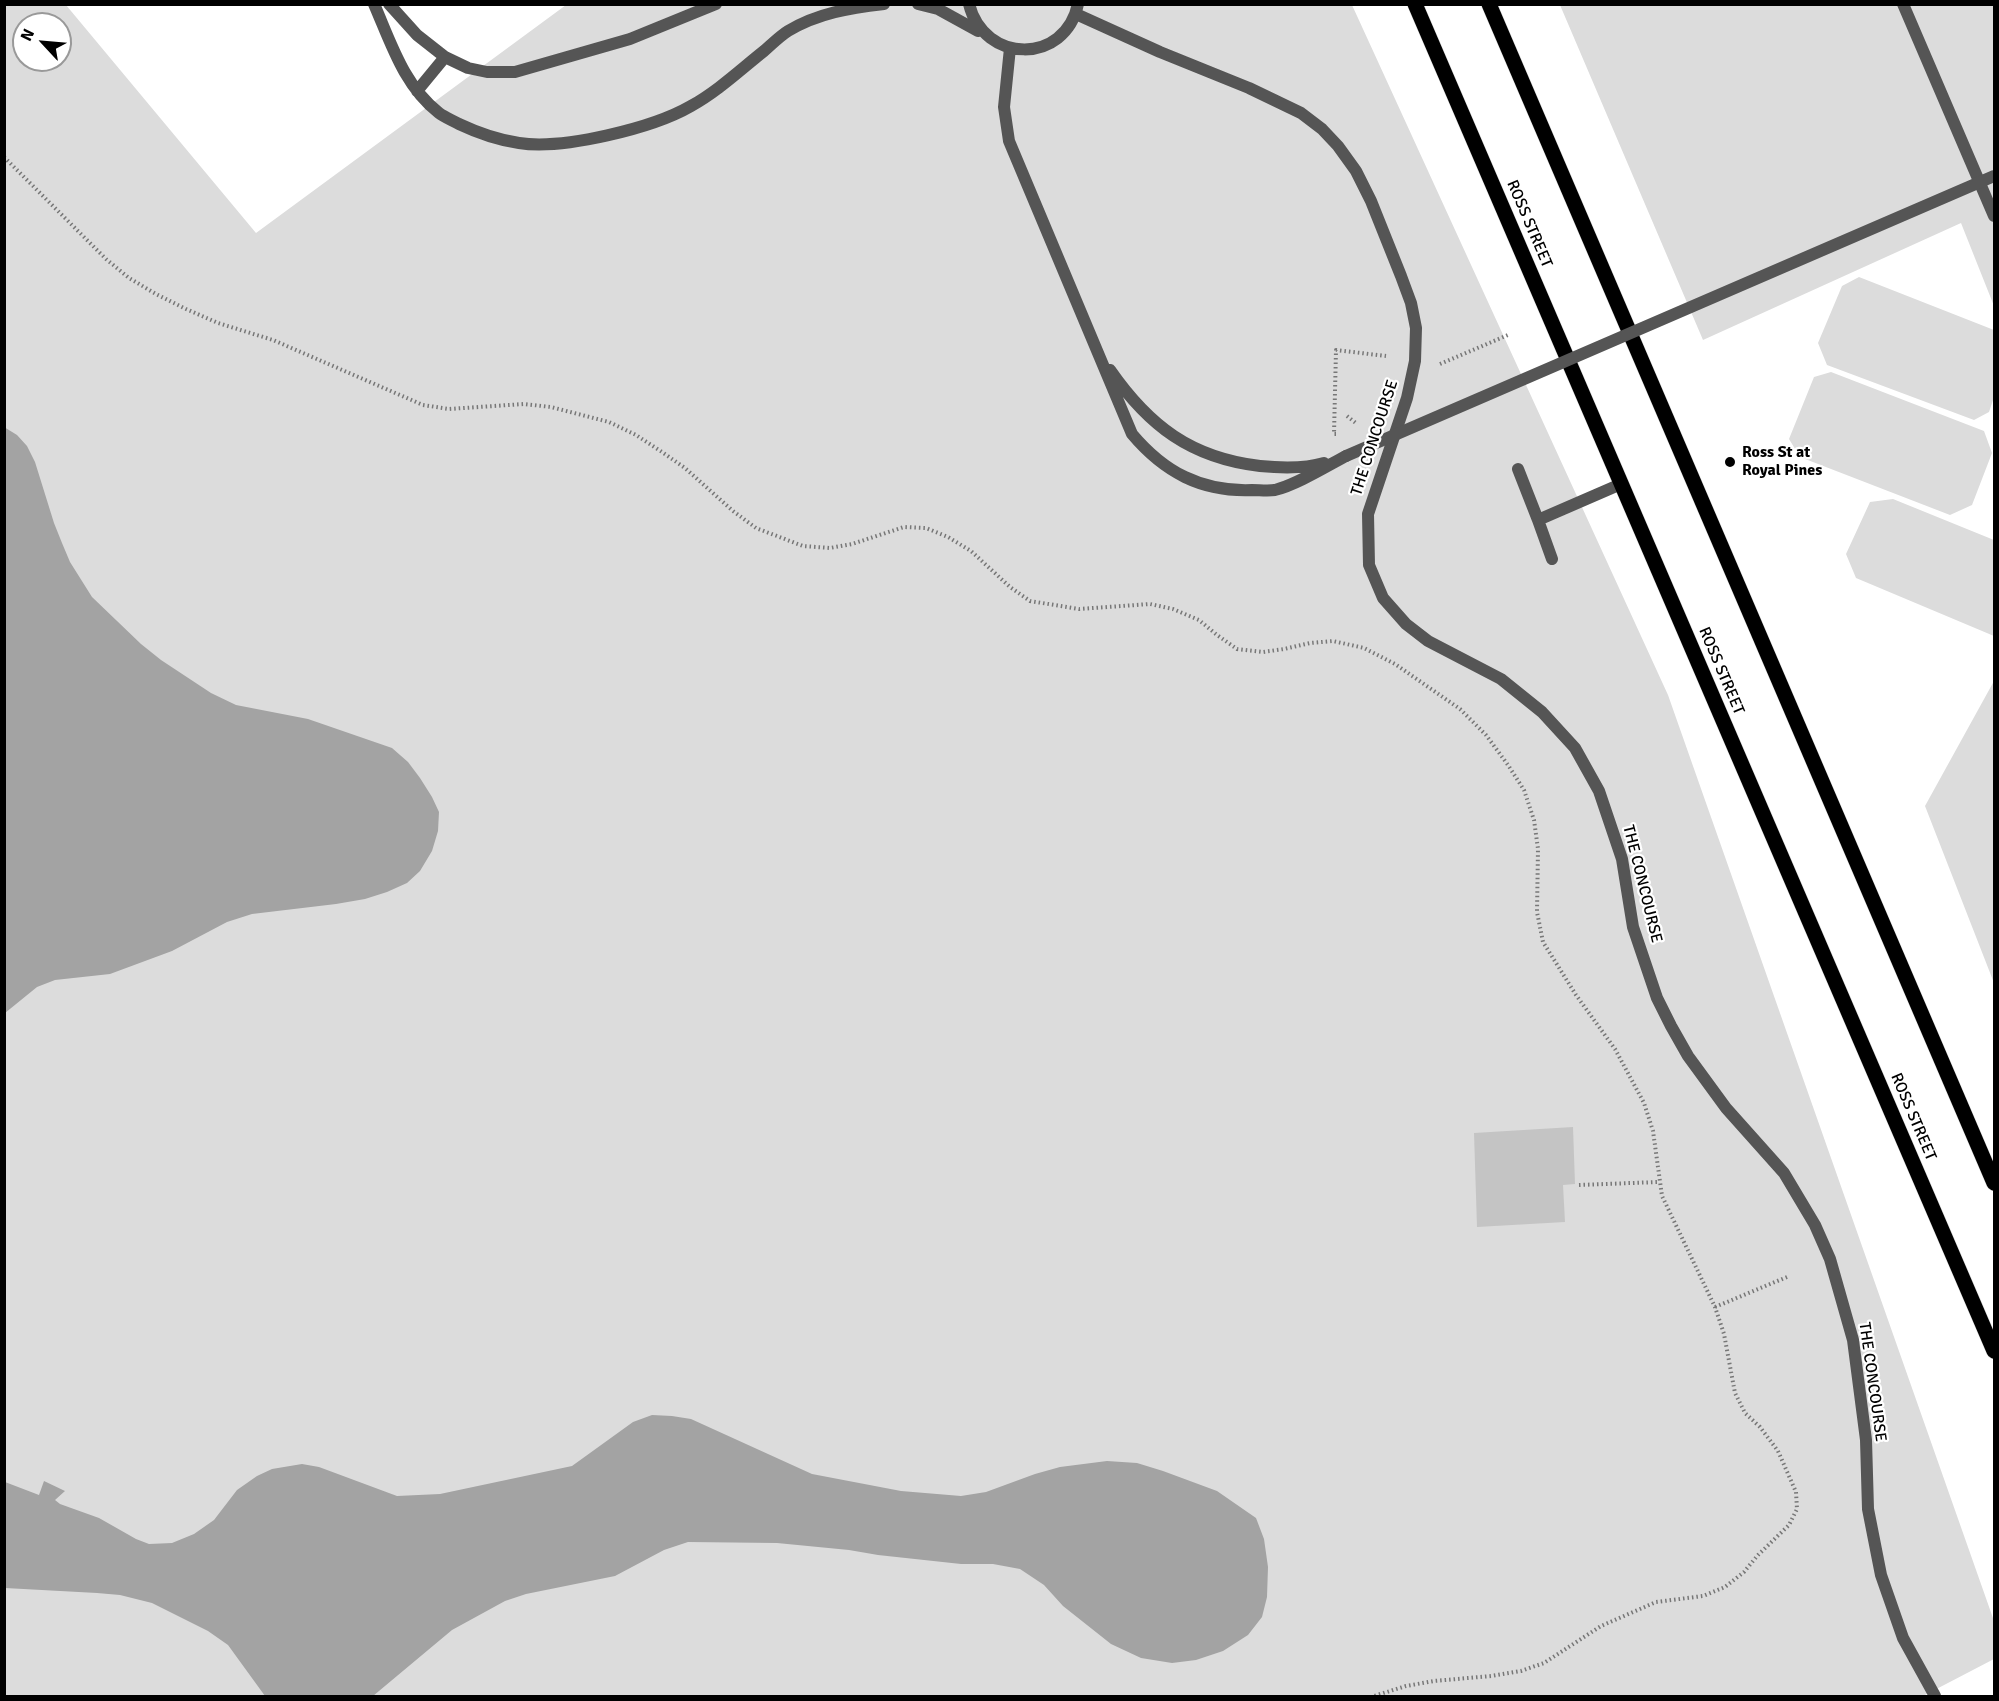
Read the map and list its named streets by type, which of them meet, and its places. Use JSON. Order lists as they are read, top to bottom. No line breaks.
{"streets":{"main road":["ROSS STREET"],"street":["THE CONCOURSE"]},"places":["Ross St at Royal Pines"],"north":"top left"}
